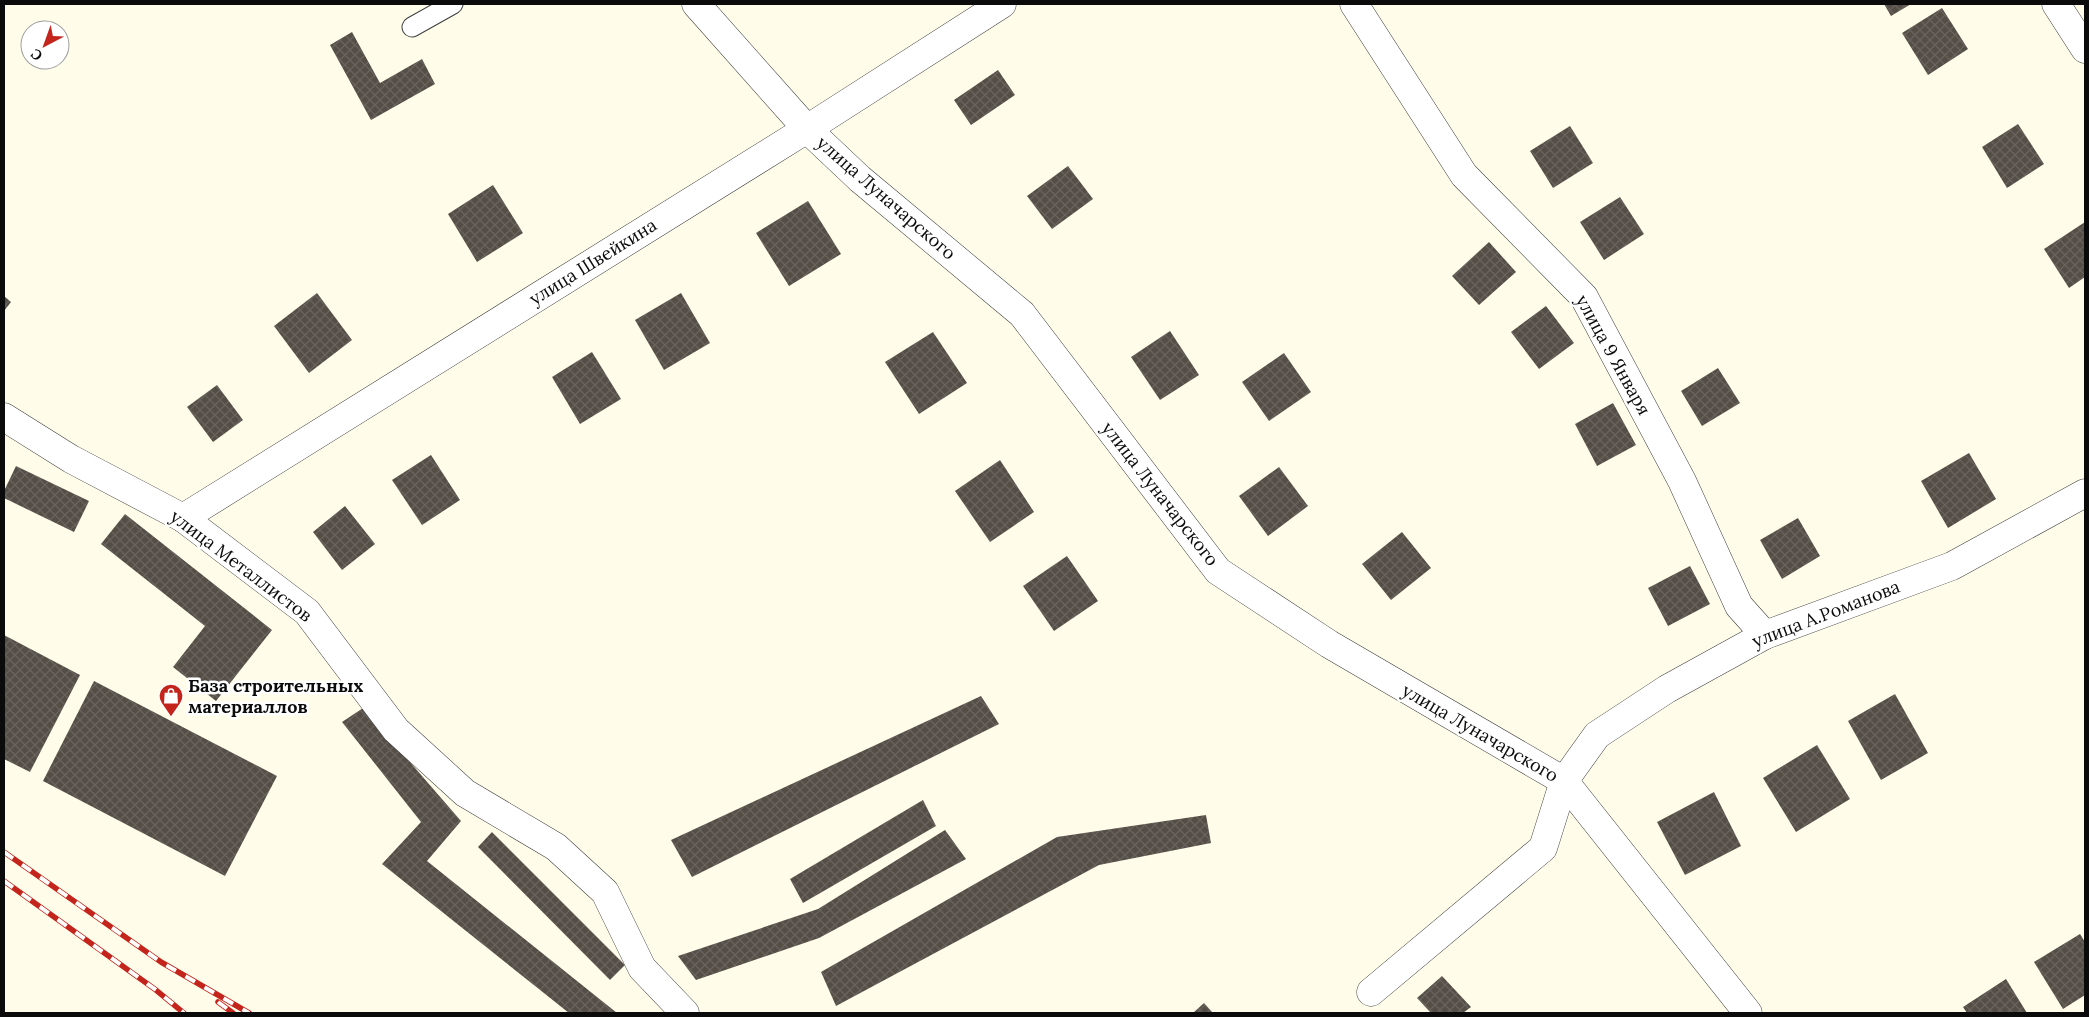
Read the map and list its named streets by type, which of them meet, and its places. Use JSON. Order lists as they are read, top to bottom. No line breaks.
{"streets":{"street":["улица Луначарского","улица Швейкина","улица 9 Января","улица Металлистов","улица А.Романова"]},"crossings":[["улица Луначарского","улица Швейкина"],["улица Луначарского","улица А.Романова"],["улица Швейкина","улица Металлистов"],["улица 9 Января","улица А.Романова"]],"places":{"shop":["База cтроительных материаллов"]},"north":"bottom left"}
